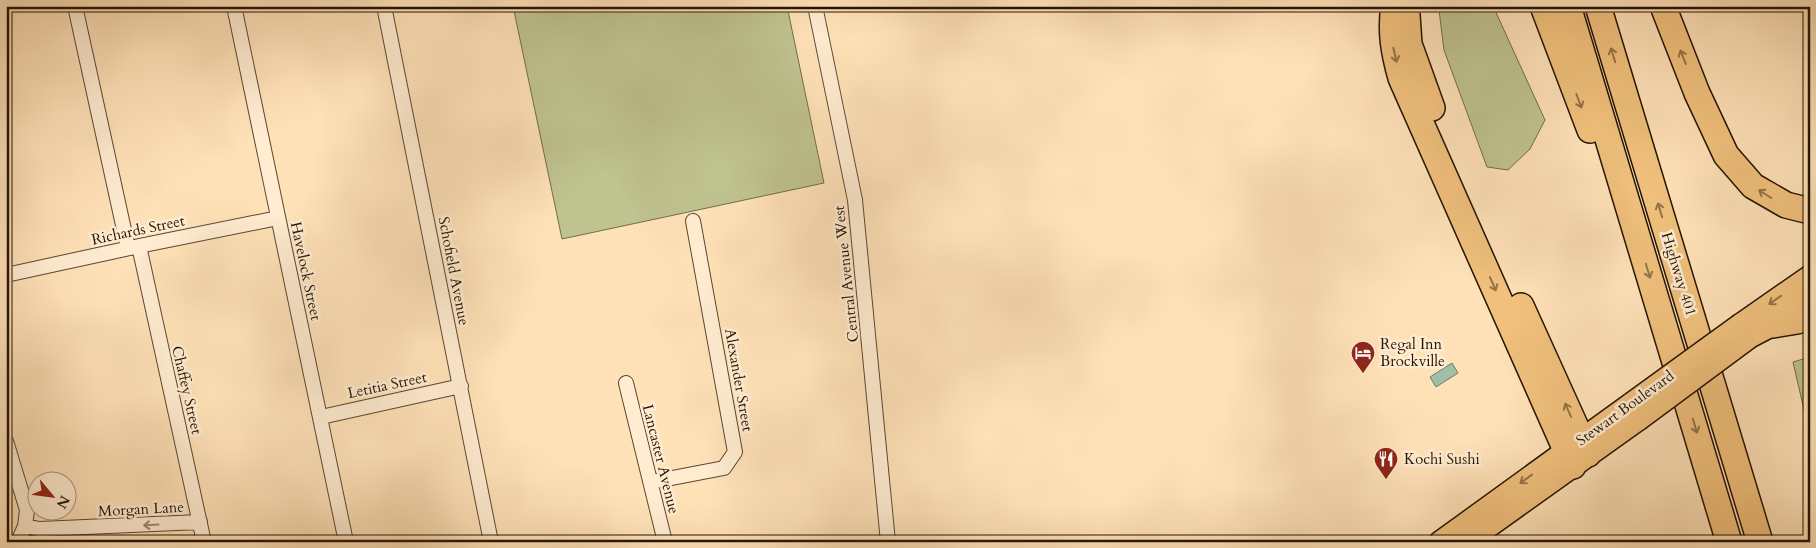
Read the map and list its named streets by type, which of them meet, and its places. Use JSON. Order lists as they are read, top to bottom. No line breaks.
{"streets":{"highway":["Highway 401"],"main road":["Stewart Boulevard"],"street":["Richards Street","Havelock Street","Schofield Avenue","Central Avenue West","Alexander Street","Letitia Street","Chaffey Street","Lancaster Avenue","Morgan Lane"]},"crossings":[["Richards Street","Havelock Street"],["Richards Street","Chaffey Street"],["Havelock Street","Letitia Street"],["Schofield Avenue","Letitia Street"],["Alexander Street","Lancaster Avenue"],["Chaffey Street","Morgan Lane"]],"one_way":["Morgan Lane"],"places":{"hotel":["Regal Inn Brockville"],"restaurant":["Kochi Sushi"]},"north":"bottom right"}
